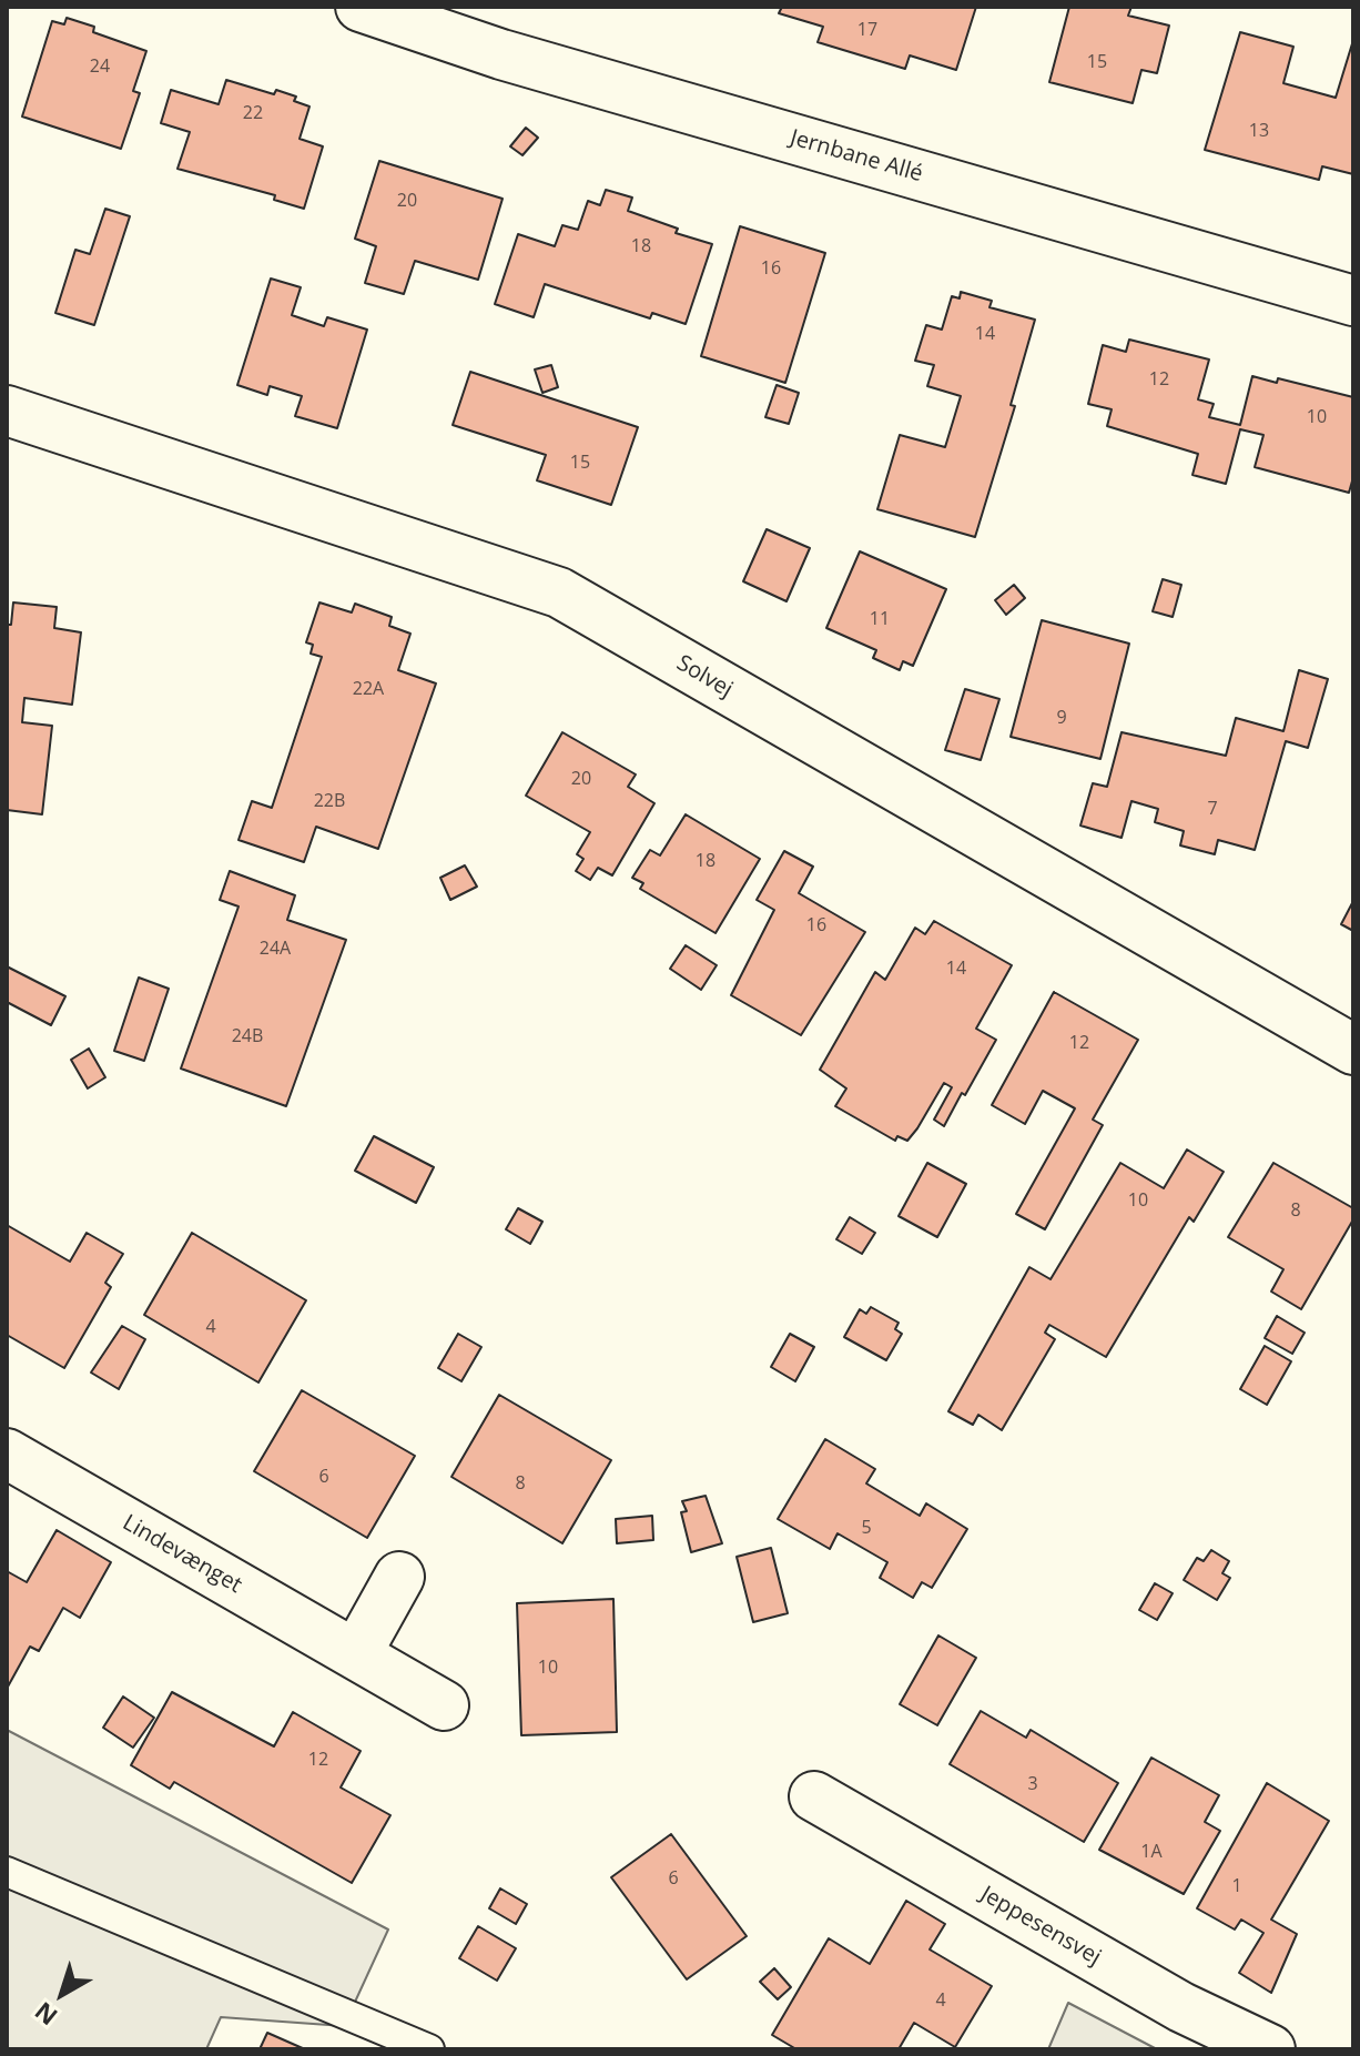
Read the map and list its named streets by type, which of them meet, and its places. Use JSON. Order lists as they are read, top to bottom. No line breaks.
{"streets":{"street":["Jernbane Allé","Solvej","Lindevænget","Jeppesensvej"]},"house_numbers":["17","15","24","22","13","20","18","16","14","12","10","15","11","22A","9","20","22B","7","18","16","24A","14","24B","12","10","8","4","6","8","5","10","12","3","1A","6","1","4"],"north":"bottom left"}
